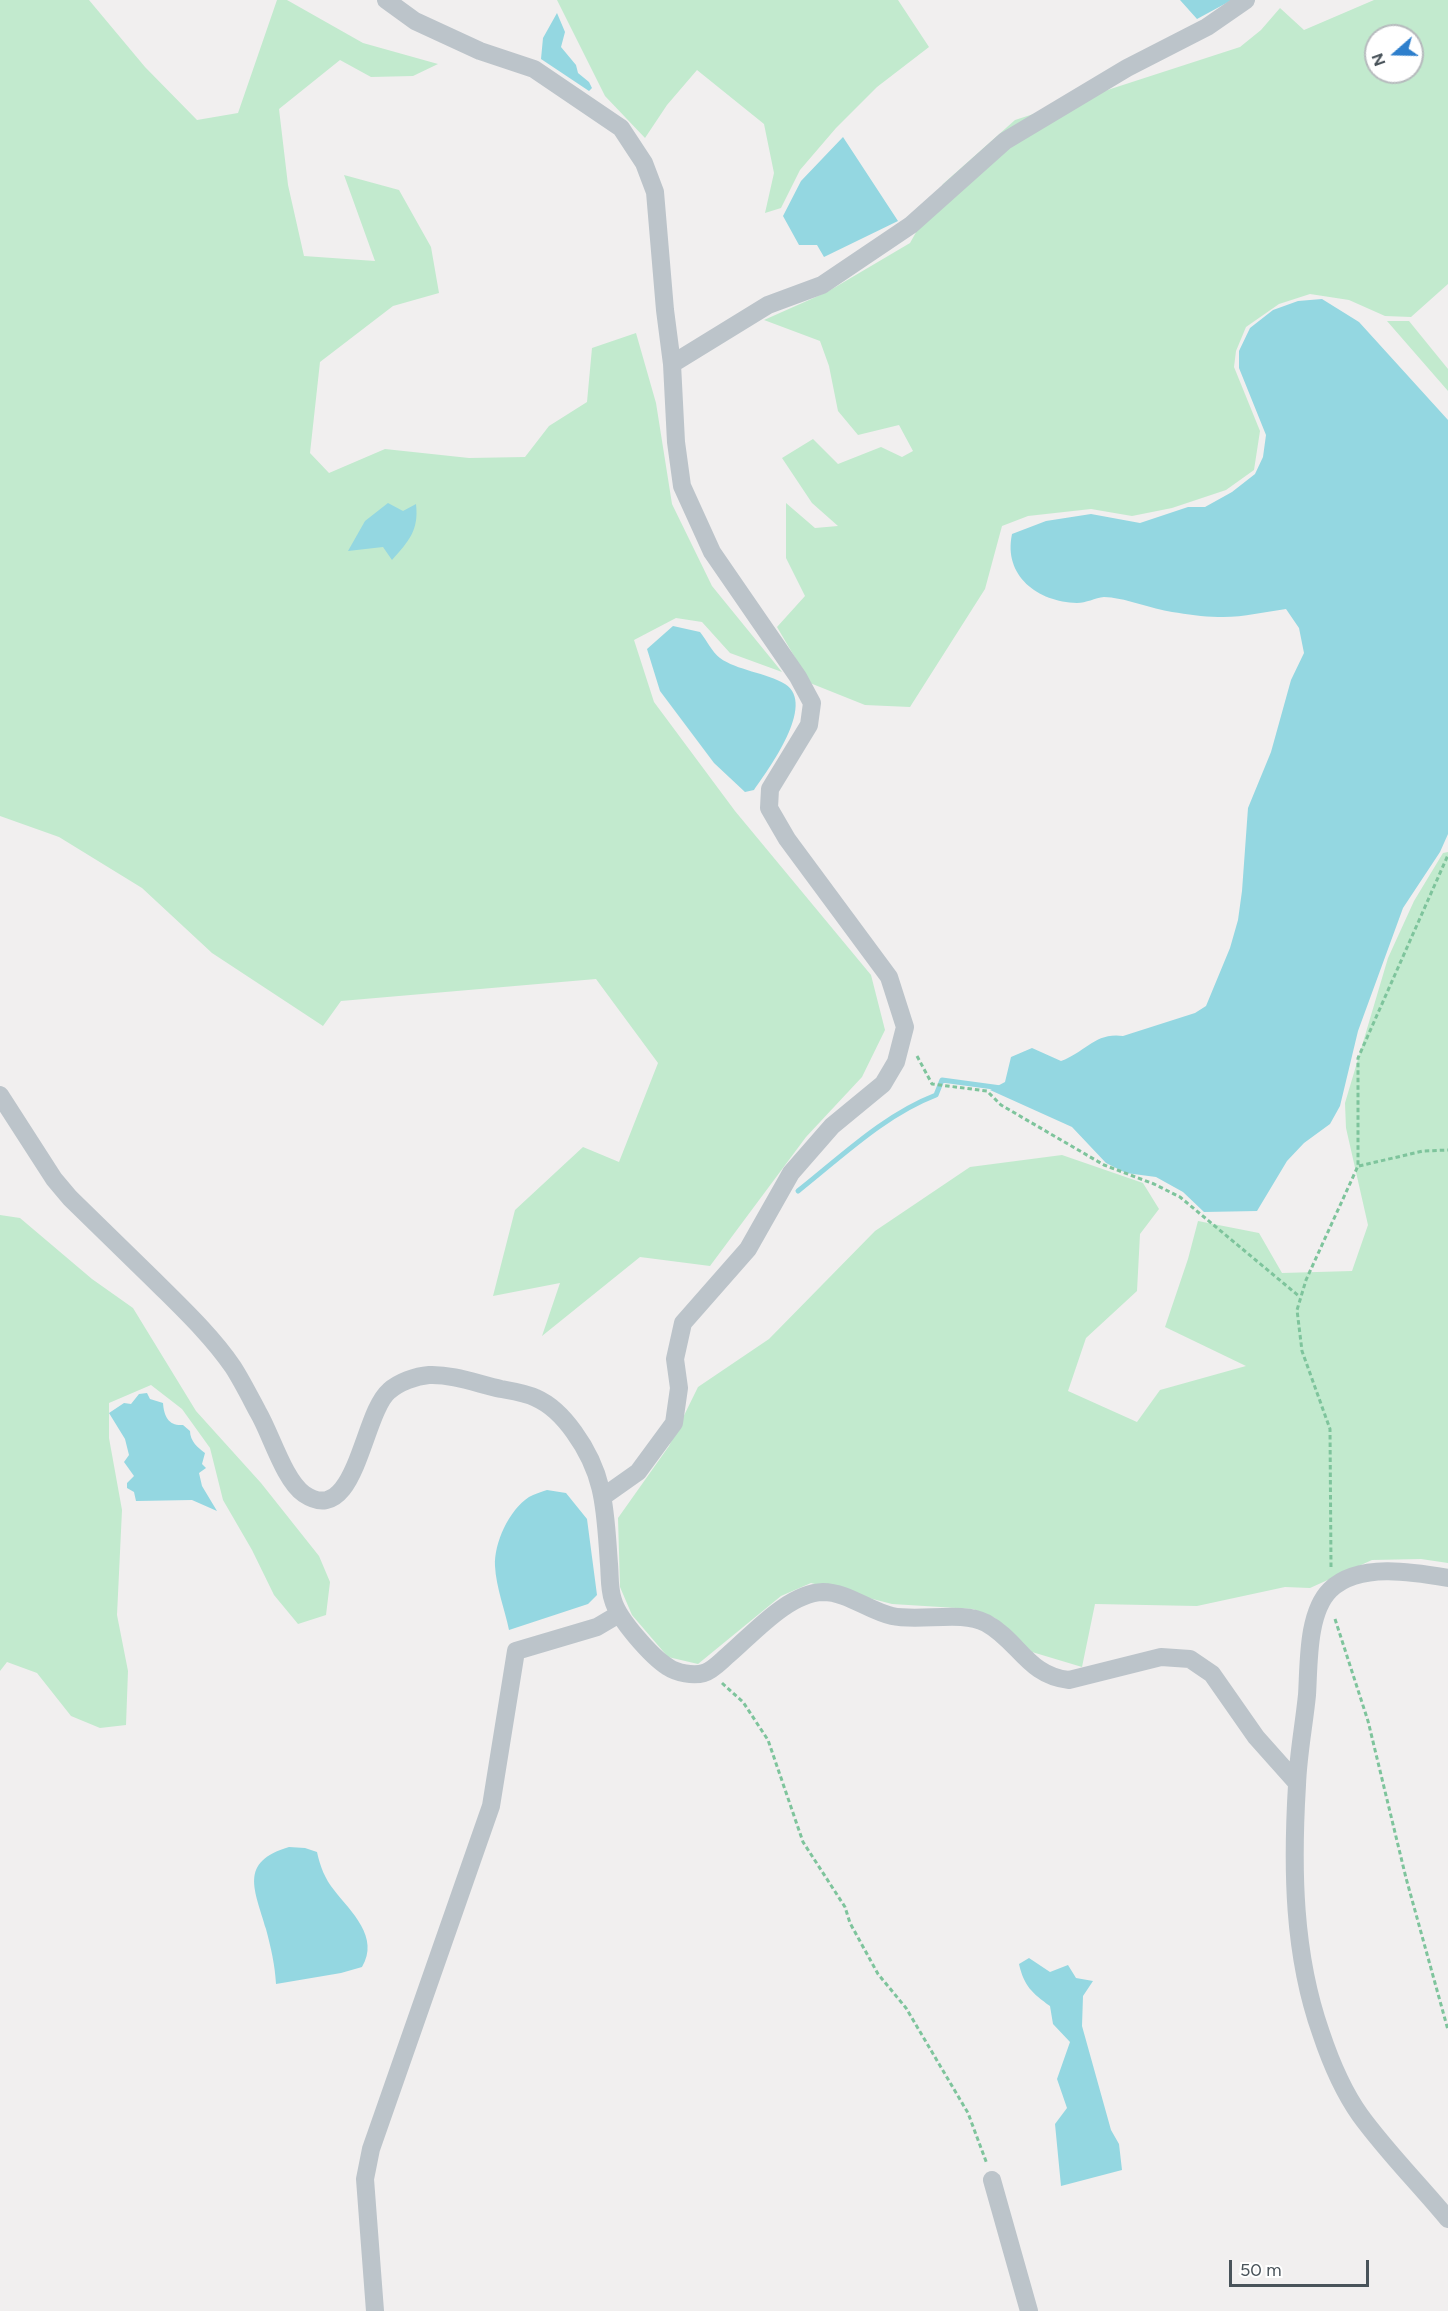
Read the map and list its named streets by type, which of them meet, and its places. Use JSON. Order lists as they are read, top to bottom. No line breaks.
{"scale_bar":"50 m","north":"left"}
